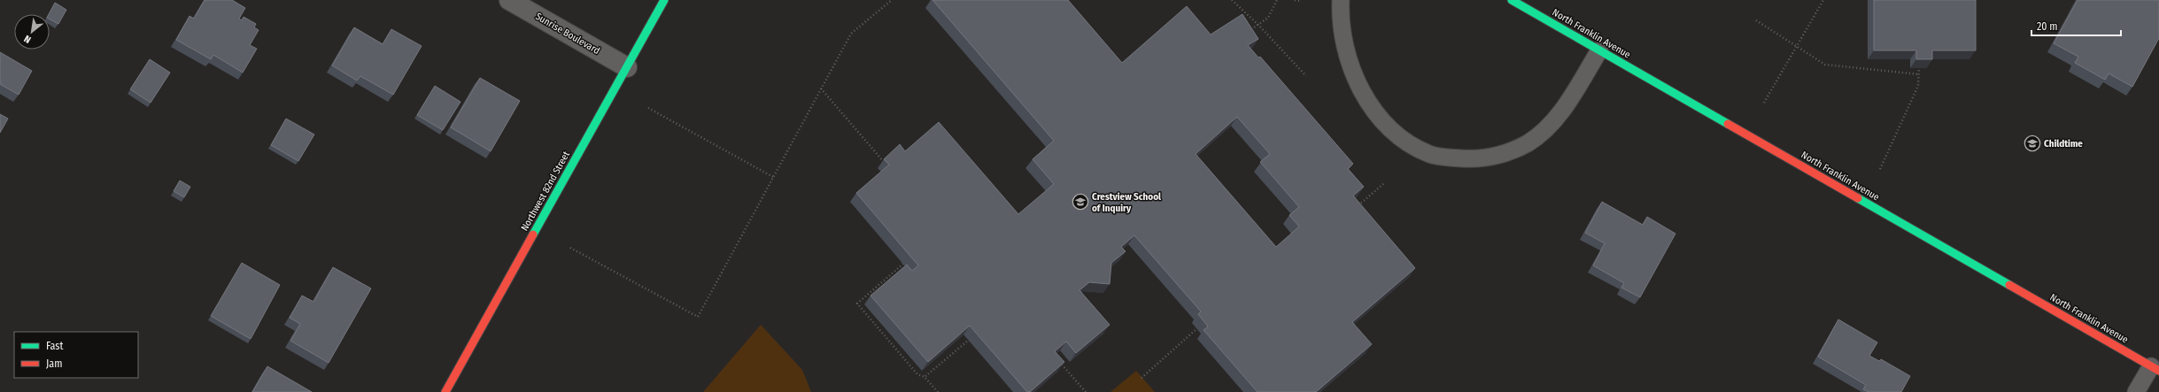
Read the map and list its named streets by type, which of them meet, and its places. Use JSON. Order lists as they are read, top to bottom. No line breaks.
{"streets":{"street":["Sunrise Boulevard","North Franklin Avenue","Northwest 82nd Street"]},"crossings":[["Sunrise Boulevard","Northwest 82nd Street"]],"places":{"school or university":["Childtime","Crestview School of Inquiry"]},"legend":["Fast","Jam"],"scale_bar":"20 m","north":"bottom left"}
